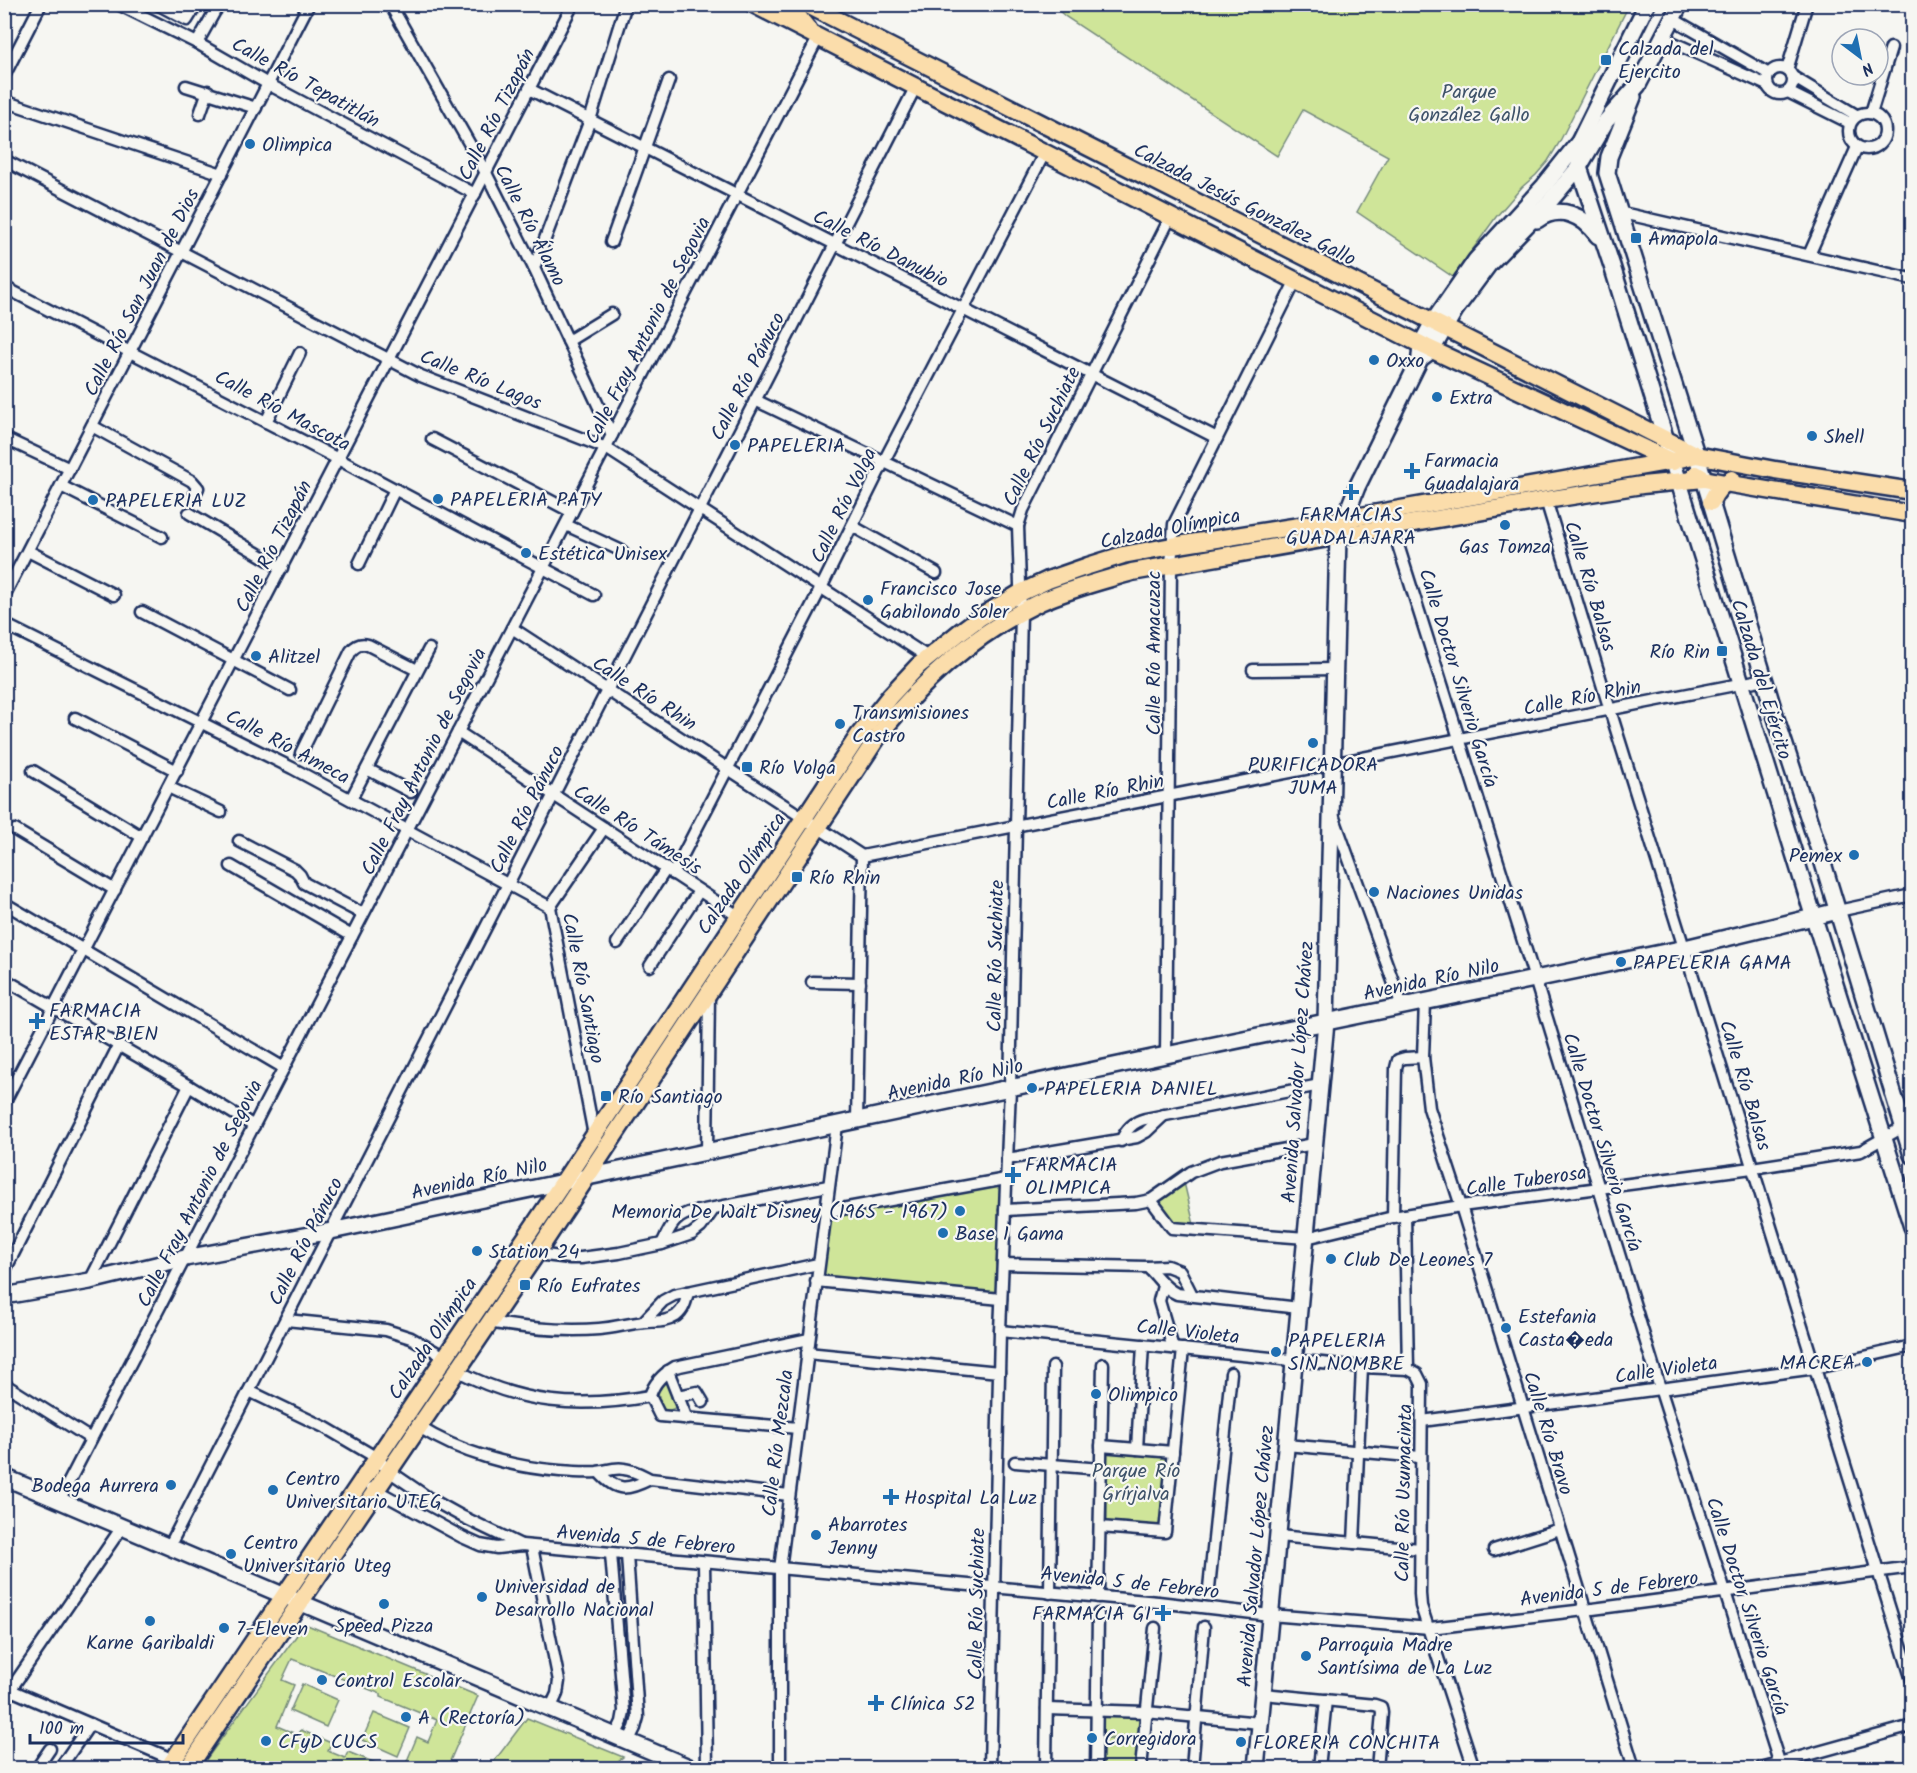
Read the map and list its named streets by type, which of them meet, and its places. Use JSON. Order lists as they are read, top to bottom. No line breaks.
{"streets":{"main road":["Calzada Jesús González Gallo","Calzada Olímpica","Calzada del Ejército","Avenida Río Nilo","Avenida Salvador López Chávez"],"street":["Calle Río Tepatitlán","Calle Río Tizapán","Calle Río Álamo","Calle Río Danubio","Calle Río San Juan de Dios","Calle Fray Antonio de Segovia","Calle Río Pánuco","Calle Río Lagos","Calle Río Mascota","Calle Río Suchiate","Calle Río Volga","Calle Río Balsas","Calle Río Amacuzac","Calle Doctor Silverio García","Calle Río Rhin","Calle Río Ameca","Calle Río Támesis","Calle Río Santiago","Calle Tuberosa","Calle Violeta","Calle Río Bravo","Calle Río Mezcala","Calle Río Usumacinta","Avenida 5 de Febrero"]},"crossings":[["Calle Río Tepatitlán","Calle Río Tizapán"],["Calle Río Tepatitlán","Calle Río San Juan de Dios"],["Calle Río Tizapán","Calle Río Álamo"],["Calle Río Tizapán","Calle Río Danubio"],["Calle Río Tizapán","Calle Río Lagos"],["Calle Río Tizapán","Calle Río Mascota"],["Calle Río Tizapán","Calle Río Ameca"],["Calzada Jesús González Gallo","Calzada Olímpica"],["Calzada Jesús González Gallo","Calzada del Ejército"],["Calzada Jesús González Gallo","Avenida Salvador López Chávez"],["Calle Río Álamo","Calle Fray Antonio de Segovia"],["Calle Río Danubio","Calle Fray Antonio de Segovia"],["Calle Río Danubio","Calle Río Pánuco"],["Calle Río Danubio","Calle Río Suchiate"],["Calle Río Danubio","Calle Río Volga"],["Calle Río Danubio","Calle Río Amacuzac"],["Calle Río San Juan de Dios","Calle Río Lagos"],["Calle Río San Juan de Dios","Calle Río Mascota"],["Calle Fray Antonio de Segovia","Calle Río Lagos"],["Calle Fray Antonio de Segovia","Calle Río Mascota"],["Calle Fray Antonio de Segovia","Calle Río Rhin"],["Calle Fray Antonio de Segovia","Calle Río Ameca"],["Calle Fray Antonio de Segovia","Calle Río Támesis"],["Calle Fray Antonio de Segovia","Avenida Río Nilo"],["Calle Río Pánuco","Calle Río Lagos"],["Calle Río Pánuco","Calle Río Rhin"],["Calle Río Pánuco","Calle Río Ameca"],["Calle Río Pánuco","Calle Río Támesis"],["Calle Río Pánuco","Avenida Río Nilo"],["Calle Río Pánuco","Avenida 5 de Febrero"],["Calle Río Lagos","Calle Río Volga"],["Calle Río Lagos","Calzada Olímpica"],["Calle Río Suchiate","Calzada Olímpica"],["Calle Río Suchiate","Calle Río Rhin"],["Calle Río Suchiate","Avenida Río Nilo"],["Calle Río Suchiate","Calle Violeta"],["Calle Río Suchiate","Avenida 5 de Febrero"],["Calle Río Volga","Calle Río Rhin"],["Calle Río Volga","Calle Río Támesis"],["Calzada Olímpica","Calle Río Balsas"],["Calzada Olímpica","Calle Río Amacuzac"],["Calzada Olímpica","Calle Doctor Silverio García"],["Calzada Olímpica","Calzada del Ejército"],["Calzada Olímpica","Calle Río Rhin"],["Calzada Olímpica","Calle Río Támesis"],["Calzada Olímpica","Avenida Río Nilo"],["Calzada Olímpica","Calle Río Santiago"],["Calzada Olímpica","Avenida Salvador López Chávez"],["Calzada Olímpica","Avenida 5 de Febrero"],["Calle Río Balsas","Calle Río Rhin"],["Calle Río Balsas","Avenida Río Nilo"],["Calle Río Balsas","Calle Tuberosa"],["Calle Río Balsas","Calle Violeta"],["Calle Río Balsas","Avenida 5 de Febrero"],["Calle Río Amacuzac","Calle Río Rhin"],["Calle Río Amacuzac","Avenida Río Nilo"],["Calle Doctor Silverio García","Calle Río Rhin"],["Calle Doctor Silverio García","Avenida Río Nilo"],["Calle Doctor Silverio García","Calle Tuberosa"],["Calle Doctor Silverio García","Calle Violeta"],["Calle Doctor Silverio García","Avenida 5 de Febrero"],["Calzada del Ejército","Calle Río Rhin"],["Calzada del Ejército","Avenida Río Nilo"],["Calzada del Ejército","Avenida Salvador López Chávez"],["Calzada del Ejército","Calle Tuberosa"],["Calle Río Rhin","Avenida Salvador López Chávez"],["Calle Río Ameca","Calle Río Santiago"],["Calle Río Támesis","Calle Río Santiago"],["Avenida Río Nilo","Avenida Salvador López Chávez"],["Avenida Río Nilo","Calle Río Bravo"],["Avenida Río Nilo","Calle Río Mezcala"],["Avenida Salvador López Chávez","Calle Tuberosa"],["Avenida Salvador López Chávez","Calle Violeta"],["Avenida Salvador López Chávez","Avenida 5 de Febrero"],["Calle Tuberosa","Calle Río Bravo"],["Calle Tuberosa","Calle Río Usumacinta"],["Calle Violeta","Calle Río Bravo"],["Calle Violeta","Calle Río Usumacinta"],["Calle Río Bravo","Avenida 5 de Febrero"],["Calle Río Mezcala","Avenida 5 de Febrero"],["Calle Río Usumacinta","Avenida 5 de Febrero"]],"parks":["Parque González Gallo","Parque Río Grírjalva"],"places":{"transit":["Calzada del Ejercito","Amapola","Río Rin","Río Volga","Río Rhin","Río Santiago","Río Eufrates"],"other":["Olimpica","Oxxo","Extra","Shell","PAPELERIA","PAPELERIA PATY","PAPELERIA LUZ","Gas Tomza","Estética Unisex","Francisco Jose Gabilondo Soler","Alitzel","Transmisiones Castro","PURIFICADORA JUMA","Pemex","Naciones Unidas","PAPELERIA GAMA","PAPELERIA DANIEL","Memoria De Walt Disney (1965 - 1967)","Base 1 Gama","Station 24","Club De Leones 7","Estefania Casta�eda","PAPELERIA SIN NOMBRE","MACREA","Olimpico","Bodega Aurrera","Centro Universitario UTEG","Abarrotes Jenny","Centro Universitario Uteg","Universidad de Desarrollo Nacional","Speed Pizza","Karne Garibaldi","7-Eleven","Parroquia Madre Santísima de La Luz","Control Escolar","A (Rectoría)","Corregidora","CFyD CUCS","FLORERIA CONCHITA"],"health":["Farmacia Guadalajara","FARMACIAS GUADALAJARA","FARMACIA ESTAR BIEN","FARMACIA OLIMPICA","Hospital La Luz","FARMACIA GI","Clínica 52"]},"scale_bar":"100 m","north":"bottom right"}
